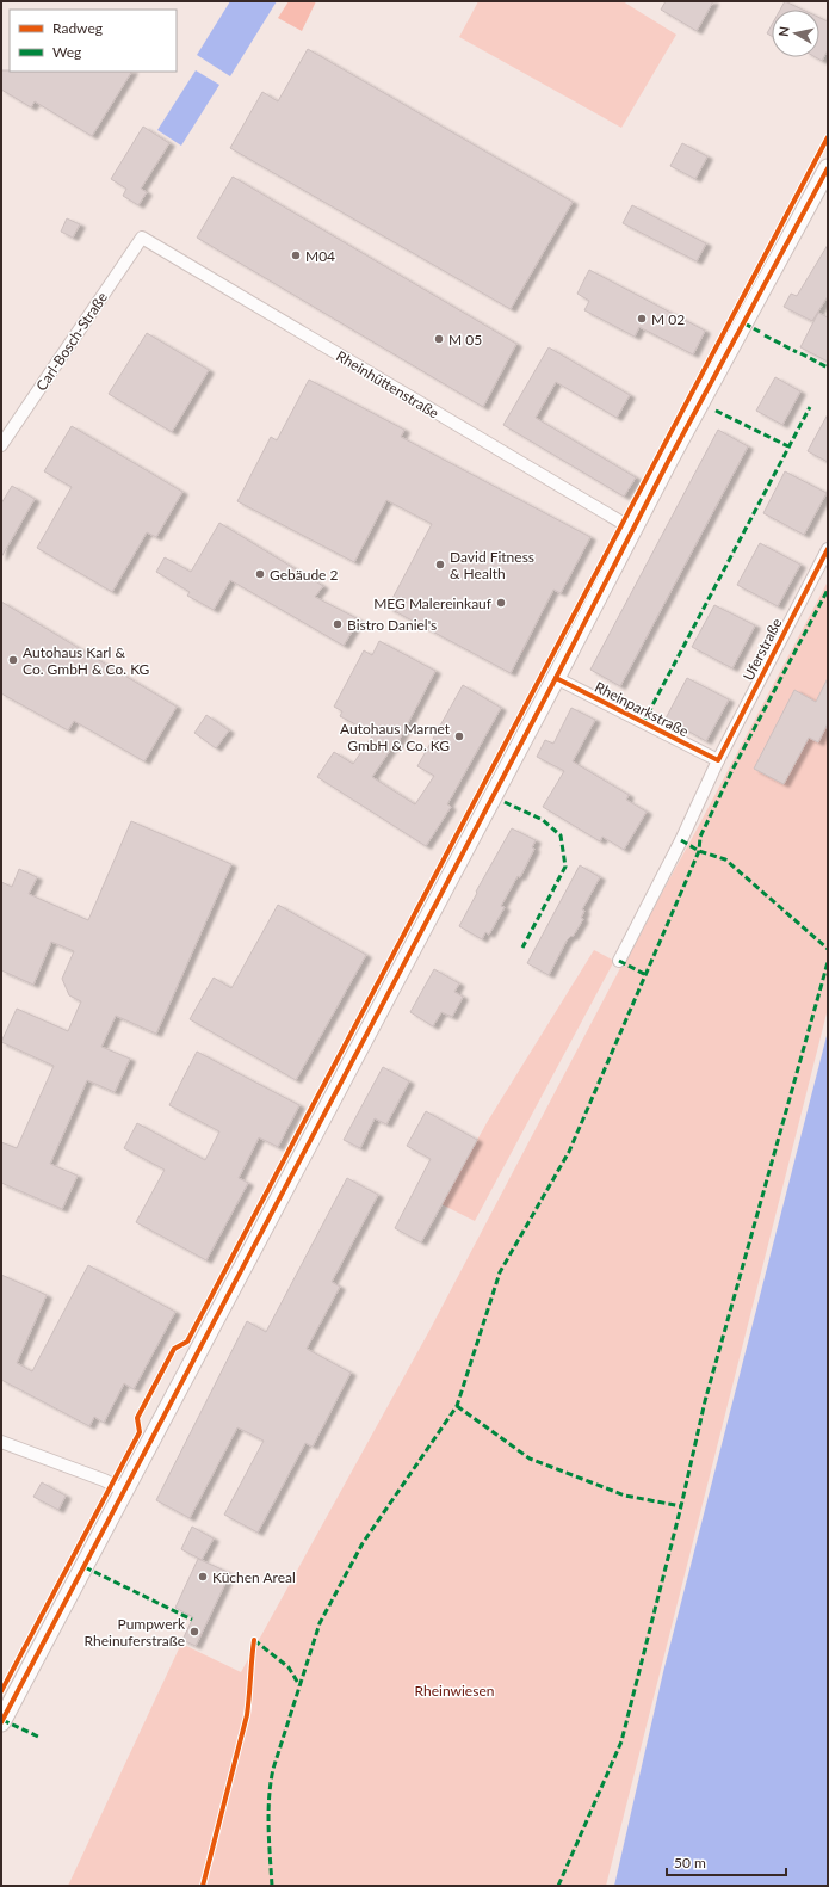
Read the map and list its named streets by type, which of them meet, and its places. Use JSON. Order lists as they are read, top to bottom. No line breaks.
{"streets":{"street":["Carl-Bosch-Straße","Rheinhüttenstraße","Uferstraße","Rheinparkstraße"]},"crossings":[["Carl-Bosch-Straße","Rheinhüttenstraße"],["Uferstraße","Rheinparkstraße"]],"parks":["Rheinwiesen"],"places":["M04","M 02","M 05","David Fitness & Health","Gebäude 2","MEG Malereinkauf","Bistro Daniel's","Autohaus Karl & Co. GmbH & Co. KG","Autohaus Marnet GmbH & Co. KG","Küchen Areal","Pumpwerk Rheinuferstraße"],"legend":["Radweg","Weg"],"scale_bar":"50 m","north":"left"}
